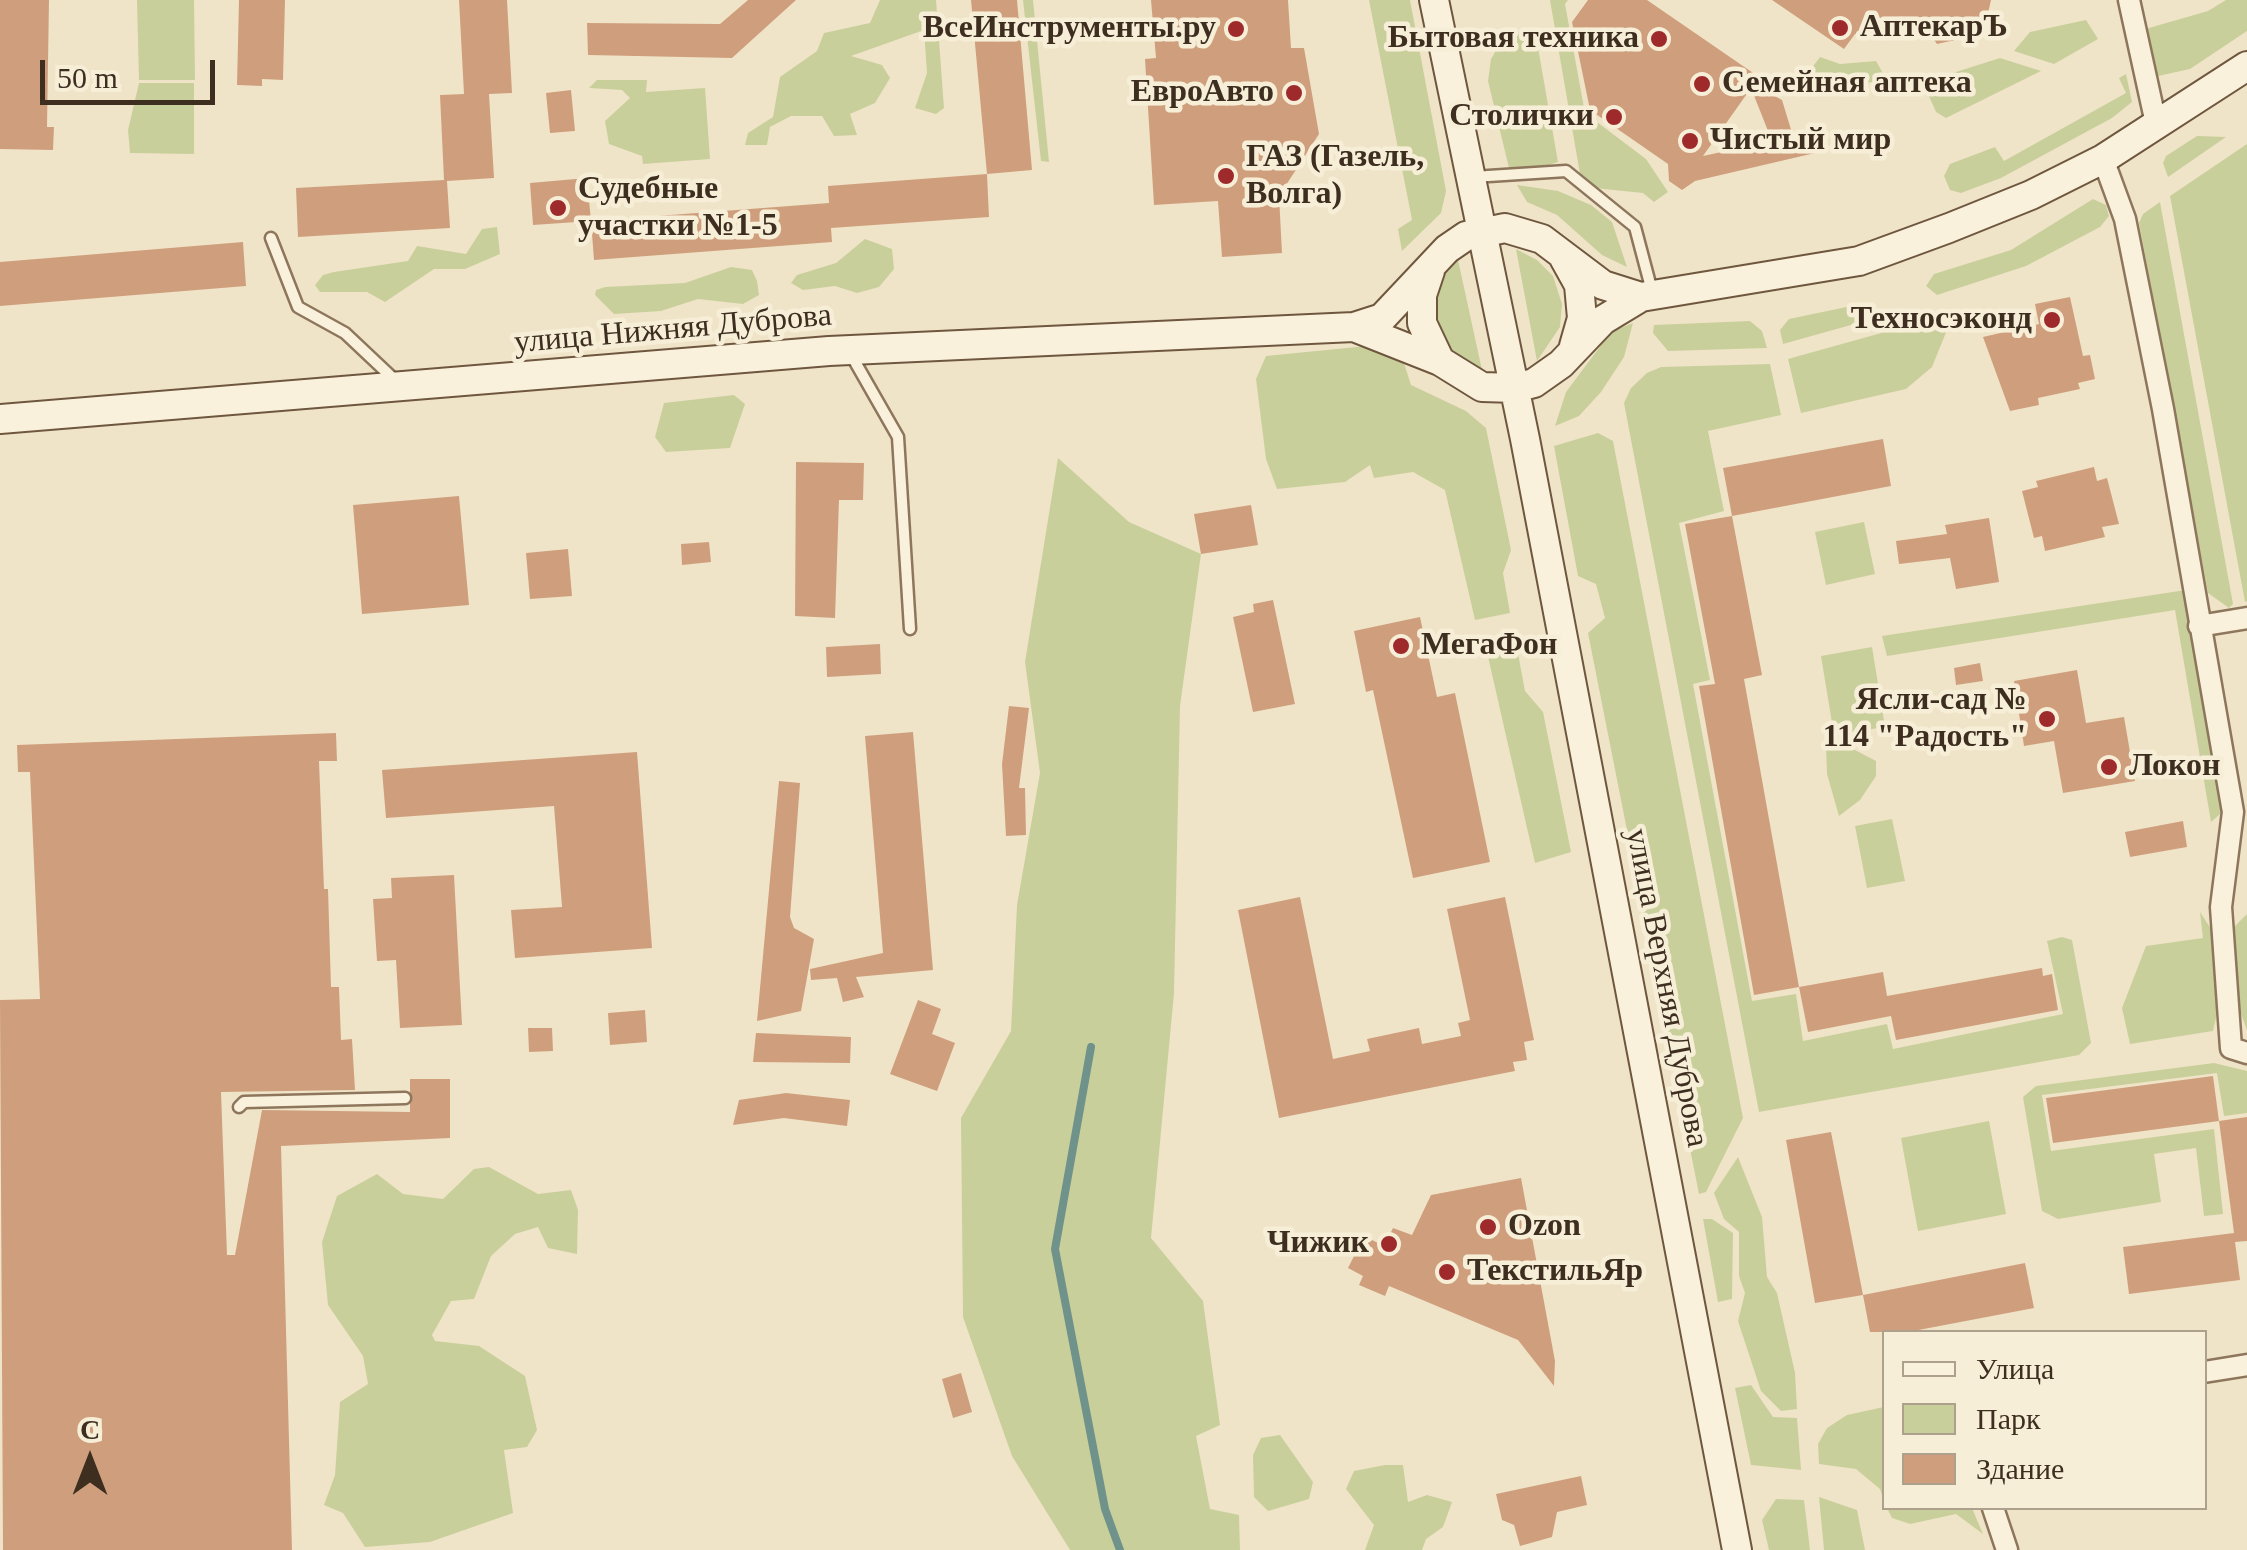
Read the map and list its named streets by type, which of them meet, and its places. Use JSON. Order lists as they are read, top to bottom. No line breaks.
{"streets":{"street":["улица Нижняя Дуброва","улица Верхняя Дуброва"]},"crossings":[["улица Нижняя Дуброва","улица Верхняя Дуброва"]],"places":["АптекарЪ","ВсеИнструменты.ру","Бытовая техника","Семейная аптека","ЕвроАвто","Столички","Чистый мир","ГАЗ (Газель, Волга)","Судебные участки №1-5","Техносэконд","МегаФон","Ясли-сад № 114 \"Радость\"","Локон","Ozon","Чижик","ТекстильЯр"],"legend":["Улица","Парк","Здание"],"scale_bar":"50 m","north":"top"}
